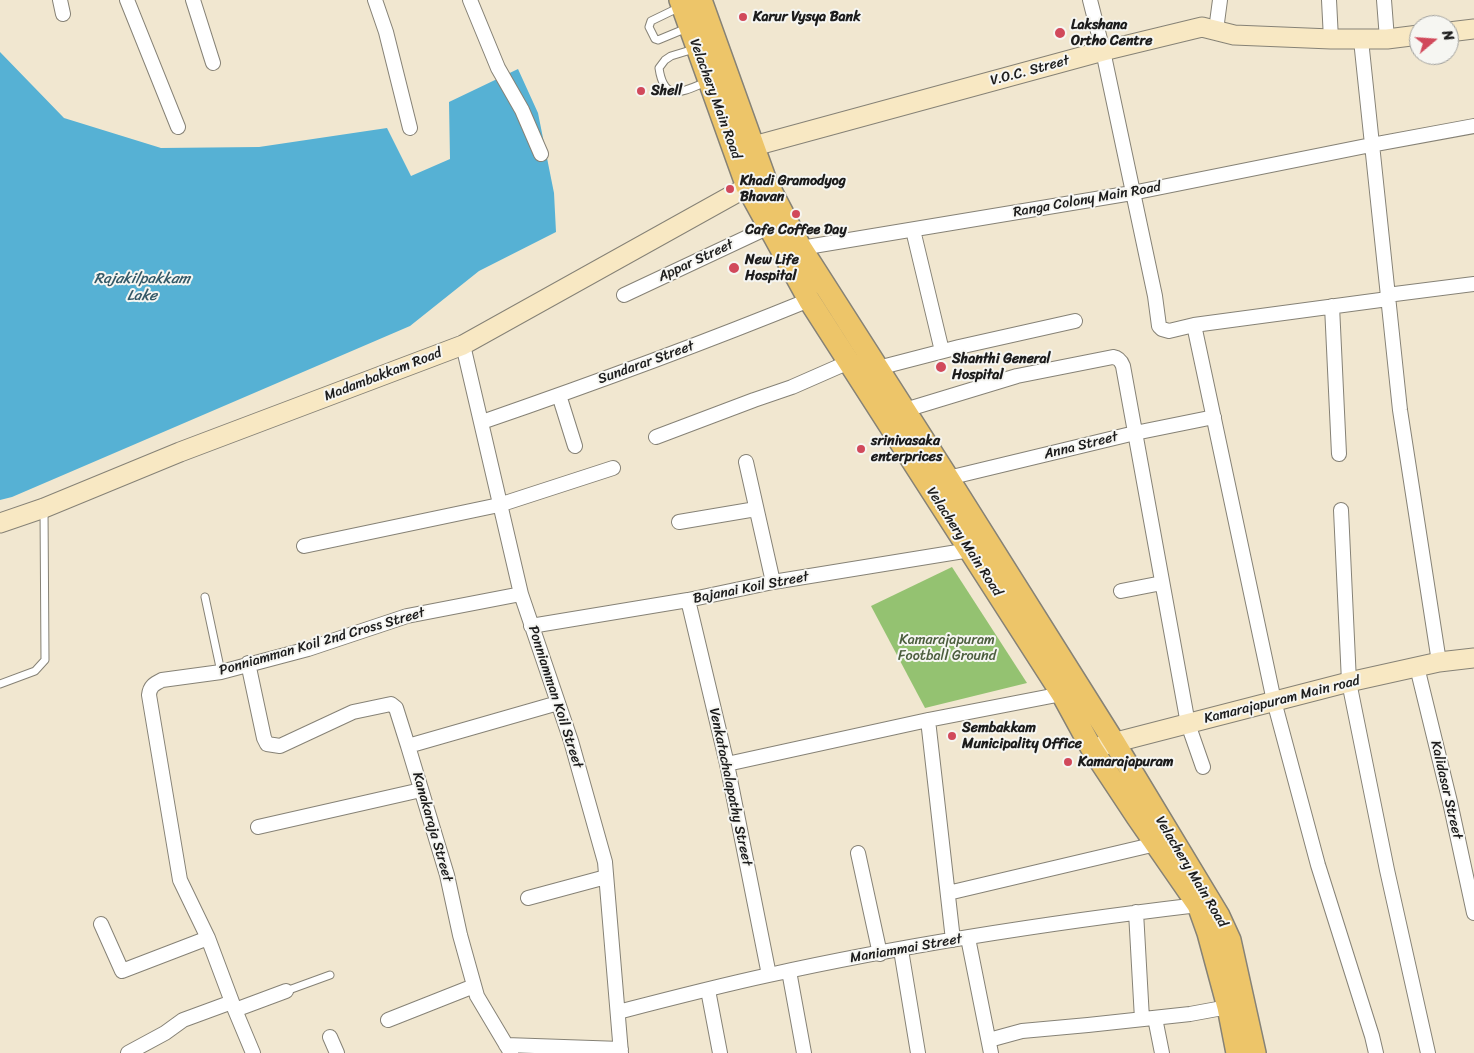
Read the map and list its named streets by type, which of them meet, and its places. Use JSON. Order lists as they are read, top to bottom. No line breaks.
{"streets":{"main road":["Velachery Main Road"],"street":["V.O.C. Street","Ranga Colony Main Road","Appar Street","Sundarar Street","Madambakkam Road","Anna Street","Bajanai Koil Street","Ponniamman Koil 2nd Cross Street","Ponniamman Koil Street","Kamarajapuram Main road","Venkatachalapathy Street","Kalidasar Street","Kanakaraja Street","Maniammai Street"]},"crossings":[["V.O.C. Street","Velachery Main Road"],["Velachery Main Road","Ranga Colony Main Road"],["Velachery Main Road","Appar Street"],["Velachery Main Road","Sundarar Street"],["Velachery Main Road","Madambakkam Road"],["Velachery Main Road","Anna Street"],["Velachery Main Road","Bajanai Koil Street"],["Velachery Main Road","Kamarajapuram Main road"],["Velachery Main Road","Maniammai Street"],["Sundarar Street","Ponniamman Koil Street"],["Madambakkam Road","Ponniamman Koil Street"],["Bajanai Koil Street","Ponniamman Koil Street"],["Bajanai Koil Street","Venkatachalapathy Street"],["Ponniamman Koil 2nd Cross Street","Ponniamman Koil Street"],["Ponniamman Koil 2nd Cross Street","Kanakaraja Street"],["Ponniamman Koil Street","Maniammai Street"],["Kamarajapuram Main road","Kalidasar Street"],["Venkatachalapathy Street","Maniammai Street"]],"water":["Rajakilpakkam Lake"],"parks":["Kamarajapuram Football Ground"],"places":["Karur Vysya Bank","Lakshana Ortho Centre","Shell","Khadi Gramodyog Bhavan","Cafe Coffee Day","New Life Hospital","Shanthi General Hospital","srinivasaka enterprices","Sembakkam Municipality Office","Kamarajapuram"],"north":"right"}
